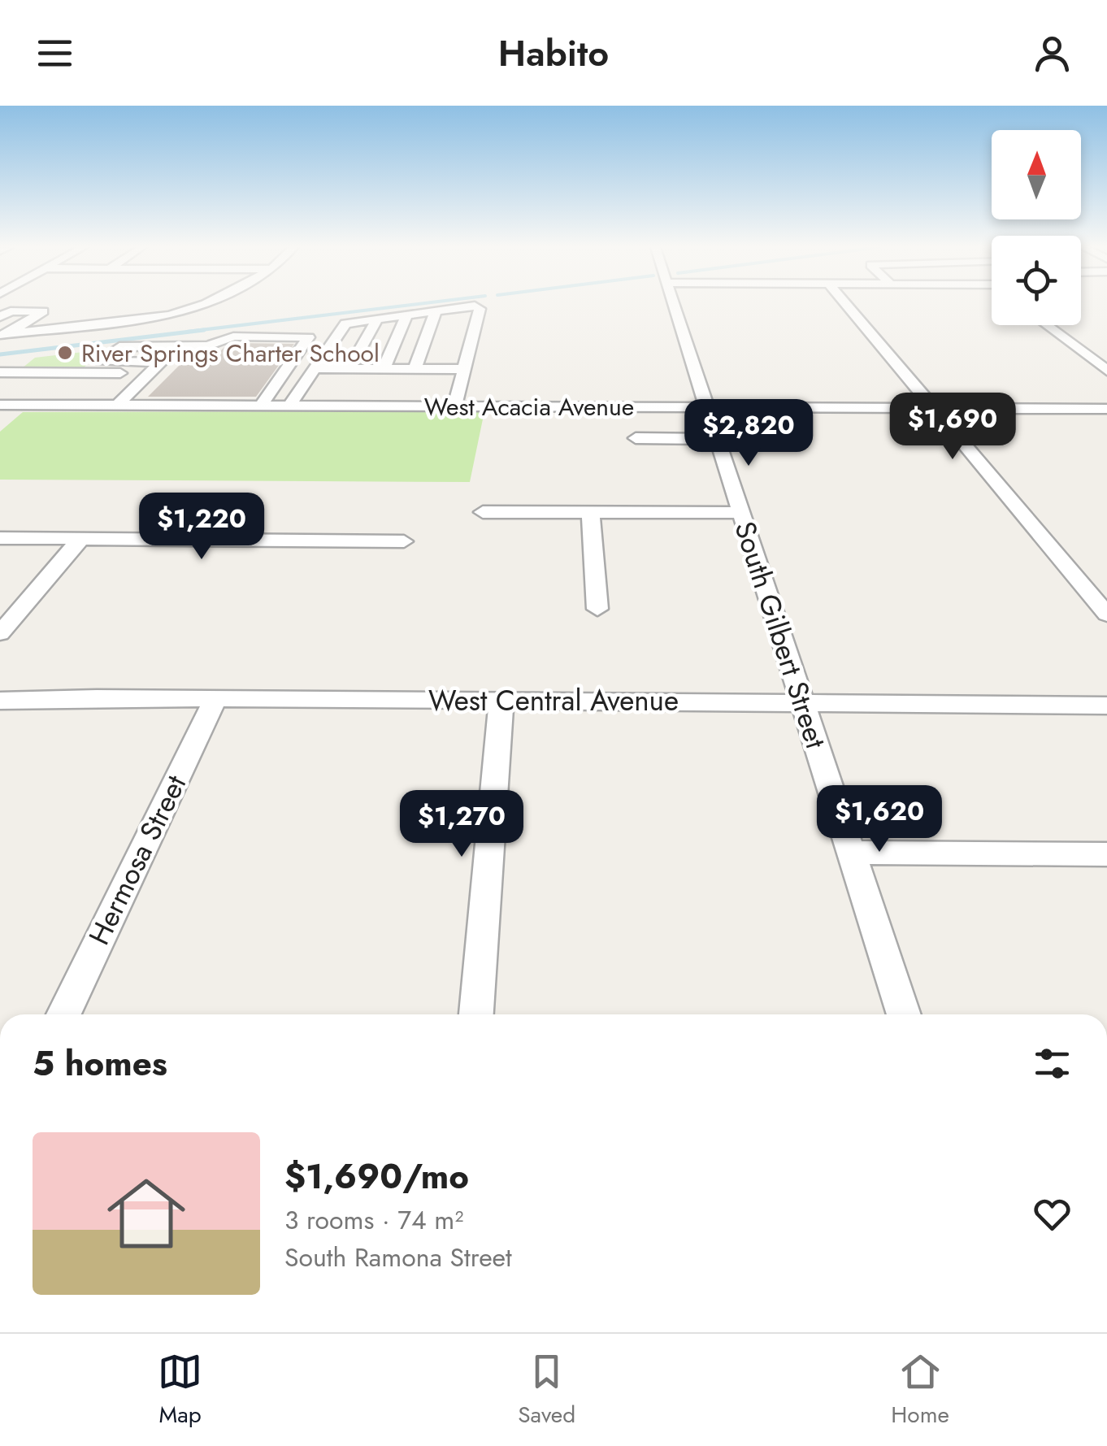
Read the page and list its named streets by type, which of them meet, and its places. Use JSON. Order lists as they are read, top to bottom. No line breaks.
{"streets":{"street":["West Acacia Avenue","South Gilbert Street","West Central Avenue","Hermosa Street"]},"crossings":[["West Acacia Avenue","South Gilbert Street"],["South Gilbert Street","West Central Avenue"],["West Central Avenue","Hermosa Street"]],"places":["River Springs Charter School"],"north":"top","page":{"header":"Habito","price":["$1,690","$2,820","$1,220","$1,620","$1,270"],"heading":"5 homes","list":[{"name":"$1,690/mo","note":"3 rooms · 74 m² · South Ramona Street"}],"tabs":["Map","Saved","Home"]}}
